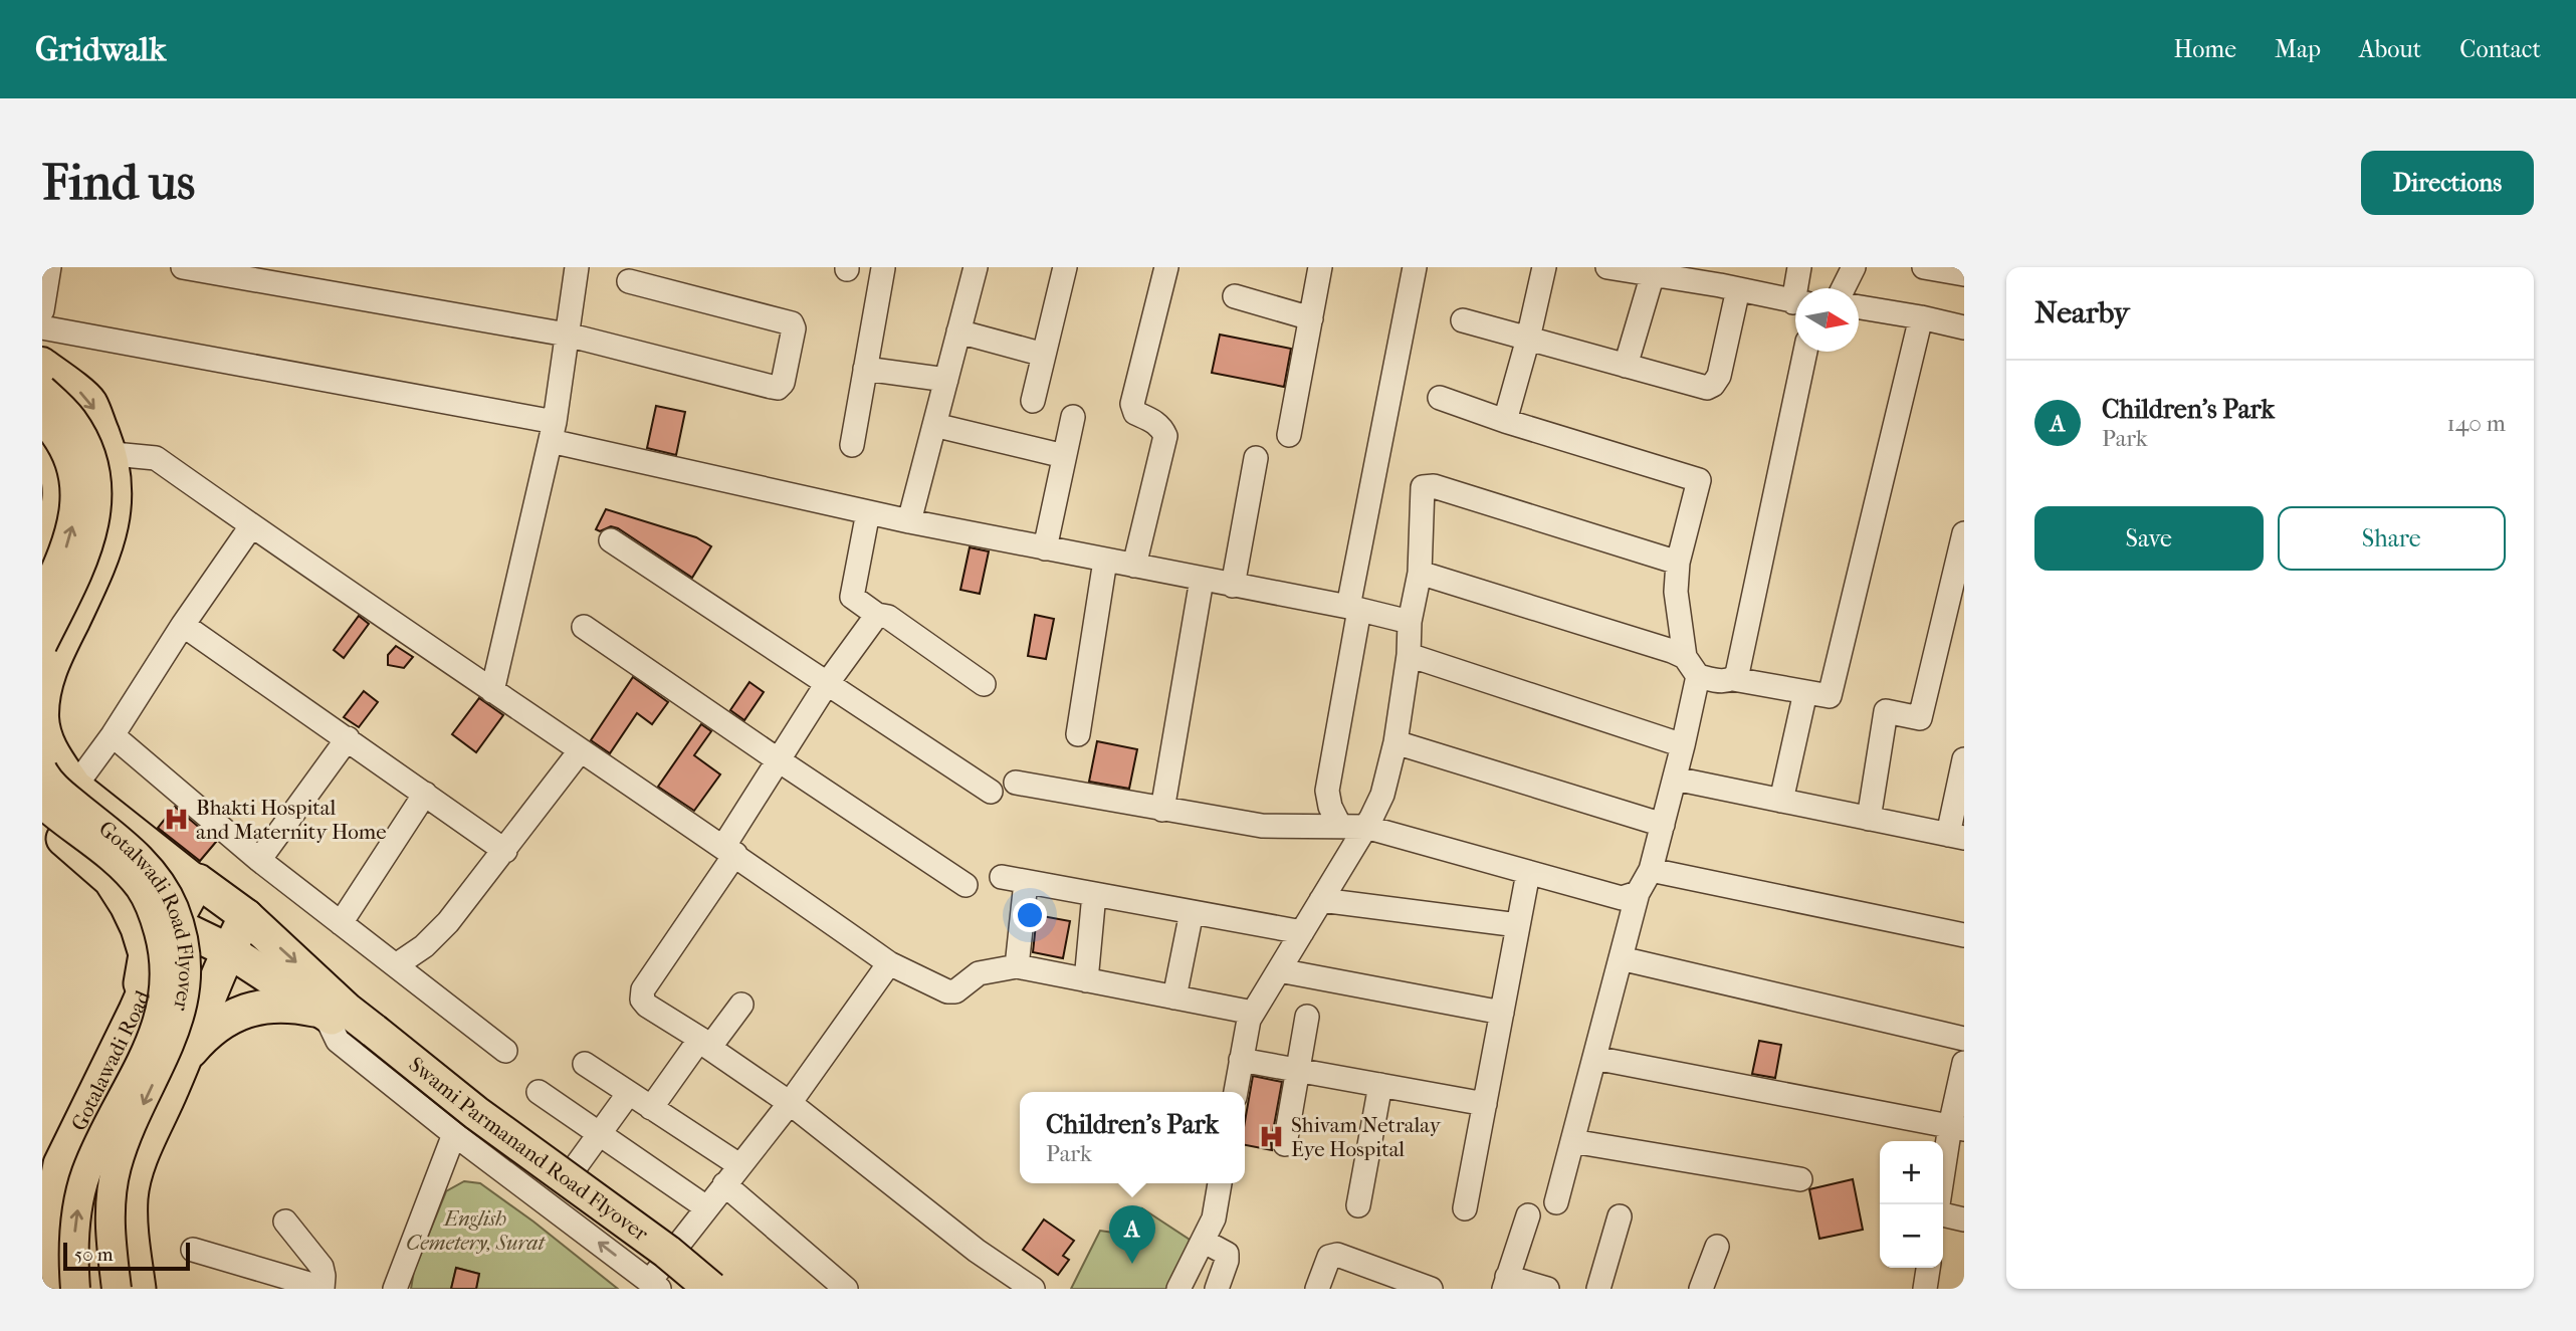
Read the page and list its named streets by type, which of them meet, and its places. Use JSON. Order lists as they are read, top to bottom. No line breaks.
{"streets":{"highway":["Gotalawadi Road","Swami Parmanand Road Flyover"],"main road":["Gotalwadi Road Flyover"]},"parks":["English Cemetery, Surat"],"places":{"hospital":["Bhakti Hospital and Maternity Home","Shivam Netralay Eye Hospital"]},"scale_bar":"50 m","north":"right","page":{"header":"Gridwalk","nav":["Home","Map","About","Contact"],"buttons":["Directions",["Save","Share"]],"title":"Find us","heading":"Nearby","list":[{"mark":"A","name":"Children's Park","note":"Park","value":"140 m"}],"popup":["Children's Park","Park"],"map_buttons":["+","−"],"pins":"A","scale":"50 m"}}
